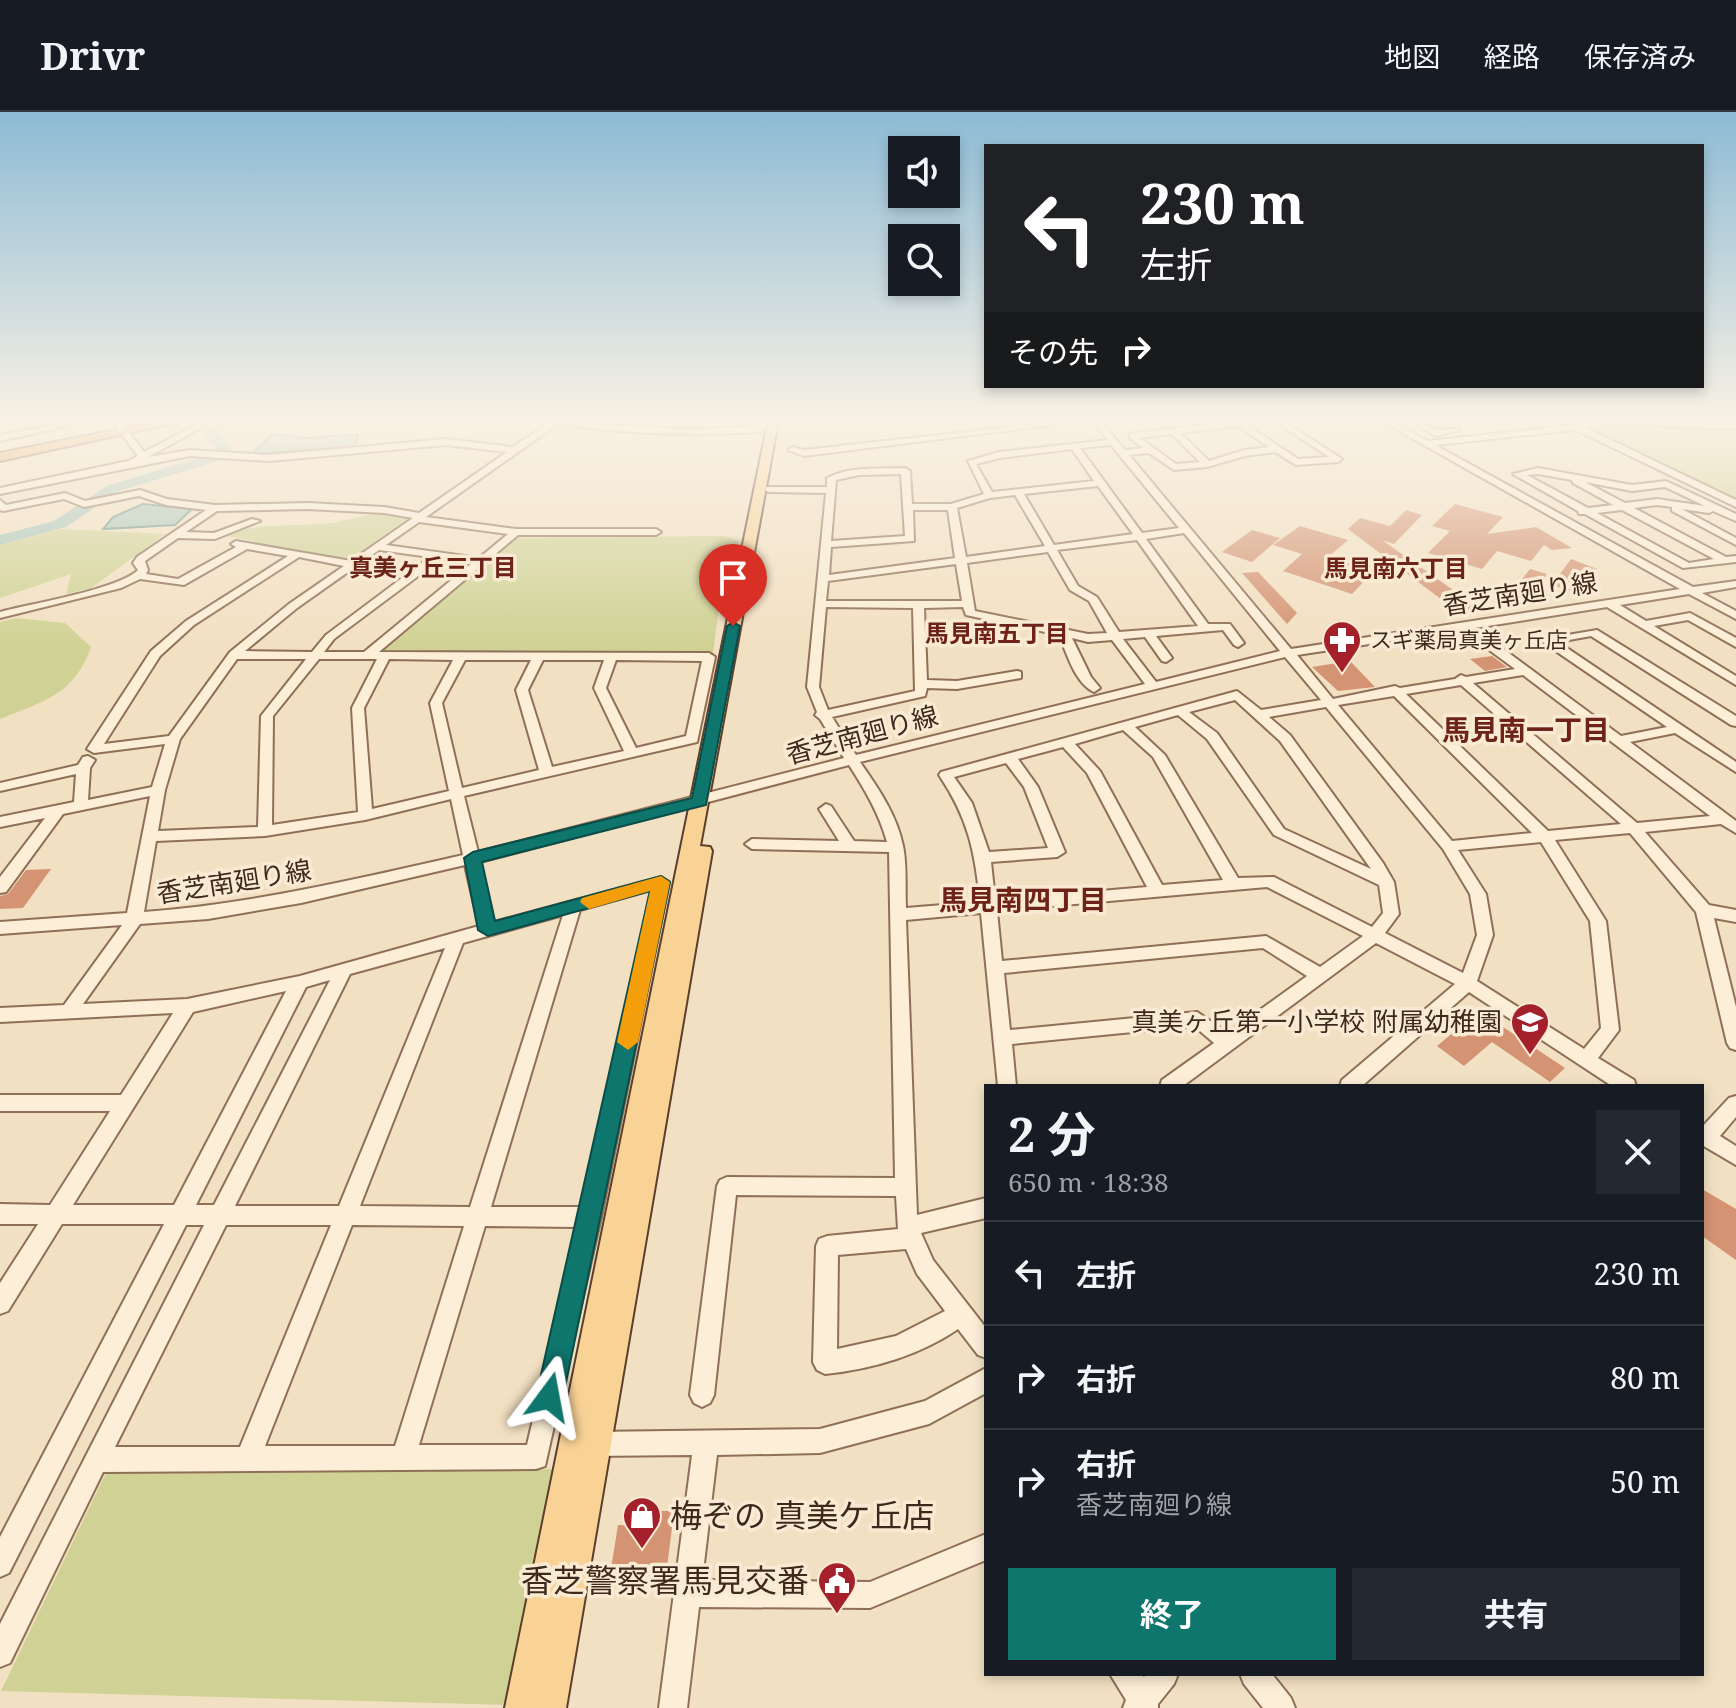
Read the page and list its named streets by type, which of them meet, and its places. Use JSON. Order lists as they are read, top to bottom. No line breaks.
{"streets":{"street":["香芝南廻り線"]},"districts":["真美ヶ丘三丁目","馬見南六丁目","馬見南五丁目","馬見南一丁目","馬見南四丁目"],"places":{"pharmacy":["スギ薬局真美ヶ丘店"],"school or university":["真美ヶ丘第一小学校 附属幼稚園"],"shop":["梅ぞの 真美ケ丘店"],"public building":["香芝警察署馬見交番"]},"page":{"header":"Drivr","nav":["地図","経路","保存済み"],"turn":["230 m","左折"],"then":"その先","heading":["2 分","650 m · 18:38"],"list":[{"name":"左折","value":"230 m"},{"name":"右折","value":"80 m"},{"name":"右折","note":"香芝南廻り線","value":"50 m"}],"buttons":["終了","共有"]}}
